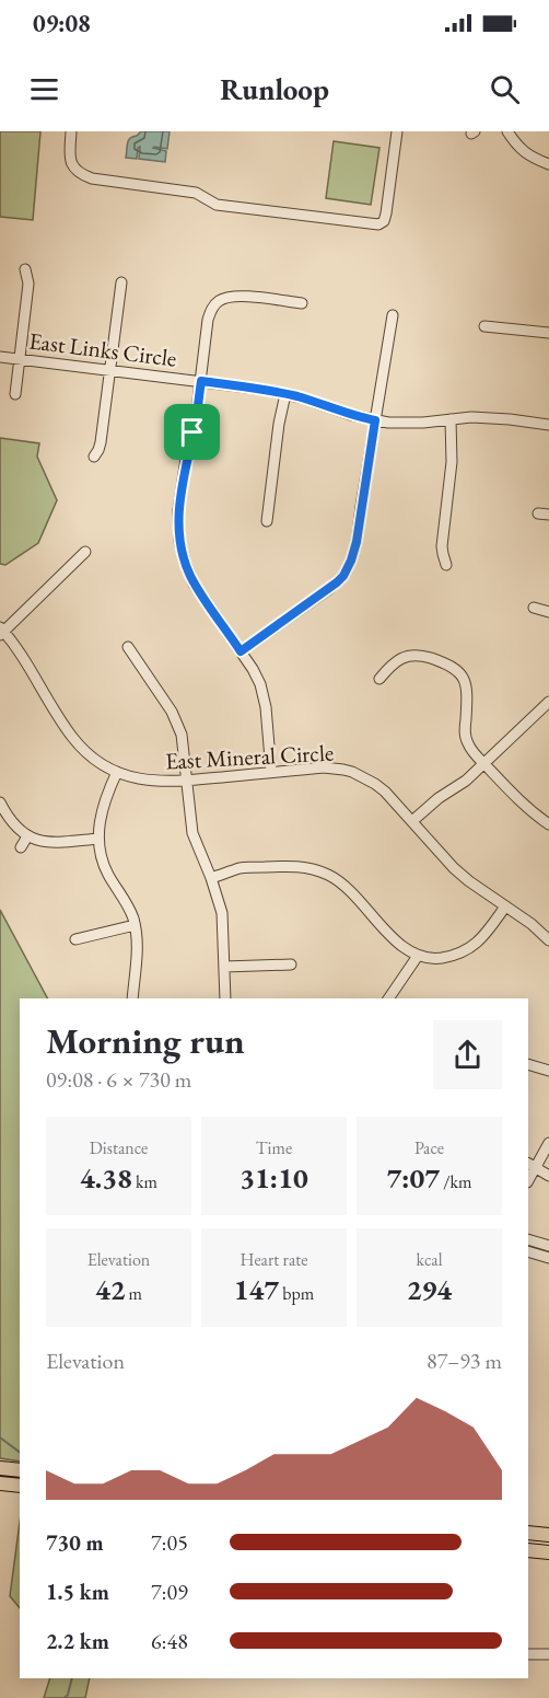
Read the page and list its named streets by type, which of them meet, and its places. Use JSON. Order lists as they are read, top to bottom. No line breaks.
{"streets":{"street":["East Links Circle","East Mineral Circle"]},"page":{"status":"09:08","header":"Runloop","heading":["Morning run","09:08 · 6 × 730 m"],"stats":[["Distance","4.38 km"],["Time","31:10"],["Pace","7:07 /km"],["Elevation","42 m"],["Heart rate","147 bpm"],["kcal","294"]],"chart":["Elevation","87–93 m"],"list":[{"name":"730 m","note":"7:05"},{"name":"1.5 km","note":"7:09"},{"name":"2.2 km","note":"6:48"}]}}
